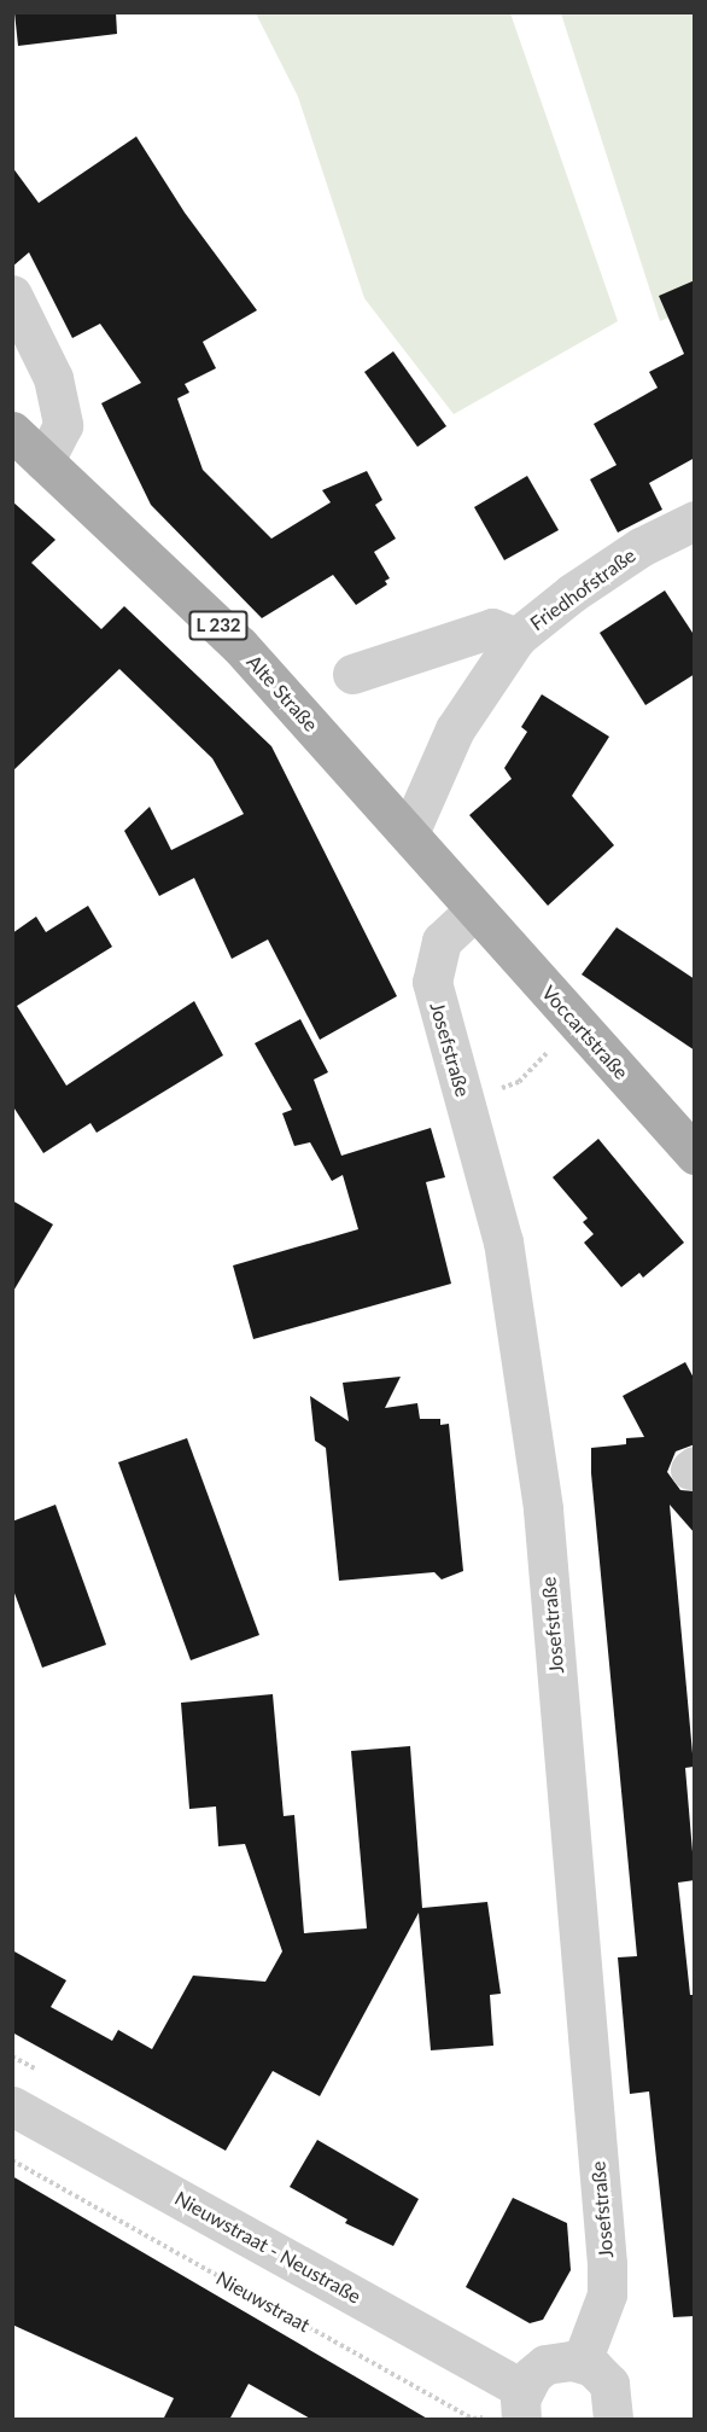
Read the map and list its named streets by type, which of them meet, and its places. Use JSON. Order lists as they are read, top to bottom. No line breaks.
{"streets":{"main road":["L 232","Alte Straße","Voccartstraße"],"street":["Friedhofstraße","Josefstraße","Nieuwstraat - Neustraße"],"path":["Nieuwstraat"]},"crossings":[["Friedhofstraße","Alte Straße"],["Alte Straße","Voccartstraße"],["Alte Straße","Josefstraße"],["Voccartstraße","Josefstraße"],["Nieuwstraat - Neustraße","Nieuwstraat"]]}
